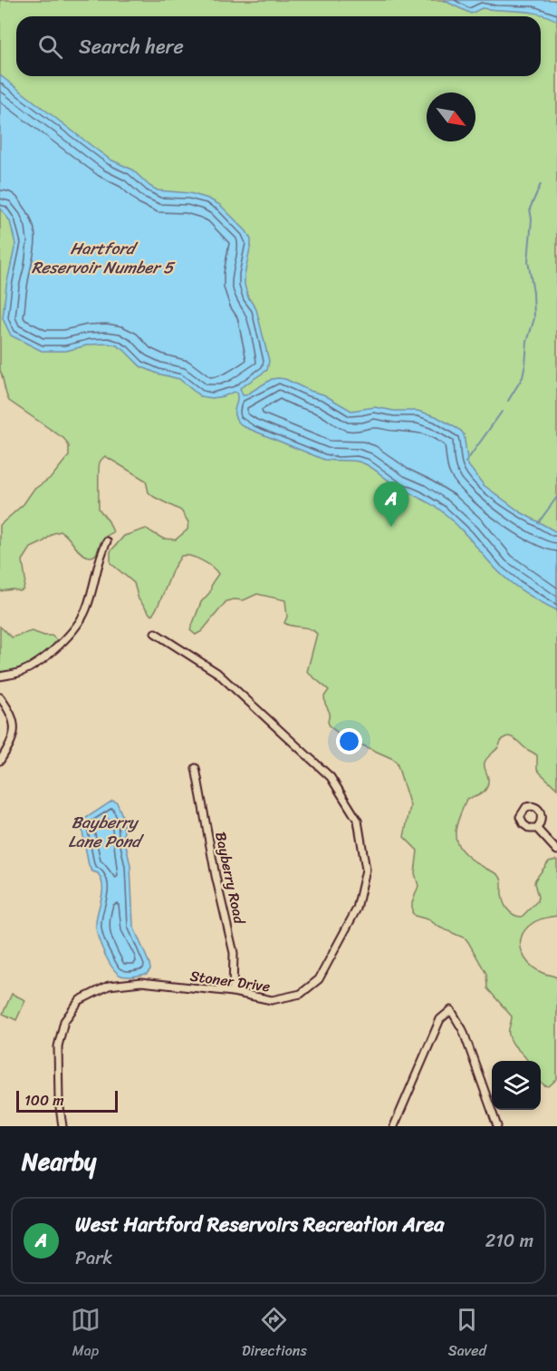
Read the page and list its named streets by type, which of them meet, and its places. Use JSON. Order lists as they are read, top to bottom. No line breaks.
{"streets":{"street":["Bayberry Road","Stoner Drive"]},"crossings":[["Bayberry Road","Stoner Drive"]],"water":["Hartford Reservoir Number 5","Bayberry Lane Pond"],"scale_bar":"100 m","north":"bottom right","page":{"search":"Search here","pins":"A","scale":"100 m","heading":"Nearby","list":[{"mark":"A","name":"West Hartford Reservoirs Recreation Area","note":"Park","value":"210 m"}],"nav":["Map","Directions","Saved"]}}
